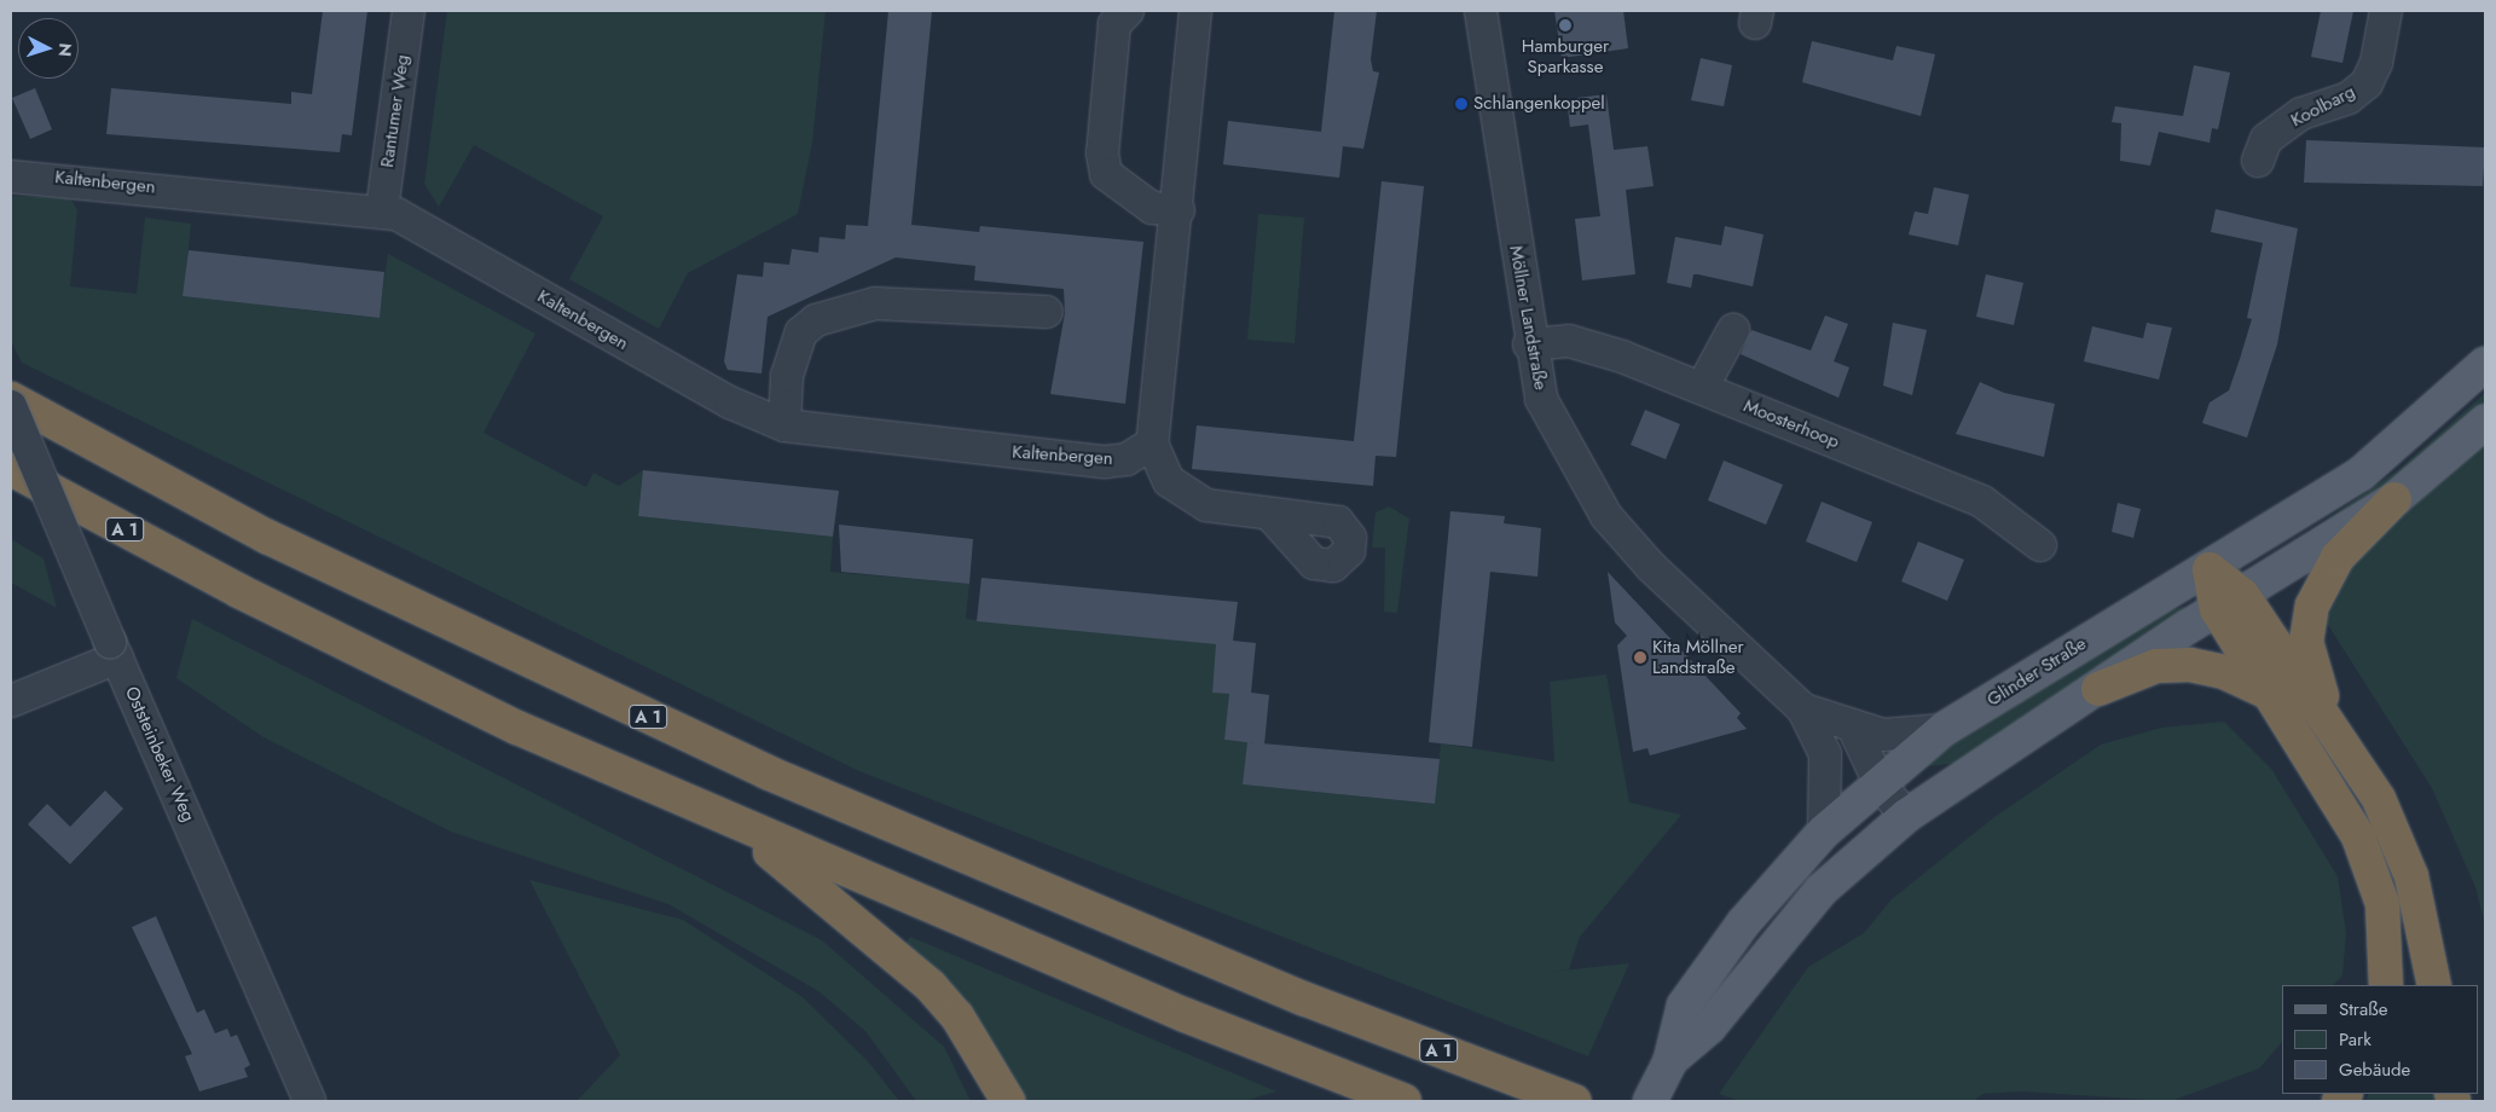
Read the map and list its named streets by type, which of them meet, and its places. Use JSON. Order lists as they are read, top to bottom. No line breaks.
{"streets":{"highway":["A 1"],"main road":["Glinder Straße"],"street":["Koolbarg","Rantumer Weg","Kaltenbergen","Möllner Landstraße","Moosterhoop","Oststeinbeker Weg"]},"crossings":[["Rantumer Weg","Kaltenbergen"],["Möllner Landstraße","Moosterhoop"],["Möllner Landstraße","Glinder Straße"]],"places":["Hamburger Sparkasse","Schlangenkoppel","Kita Möllner Landstraße"],"legend":["Straße","Park","Gebäude"],"north":"right"}
